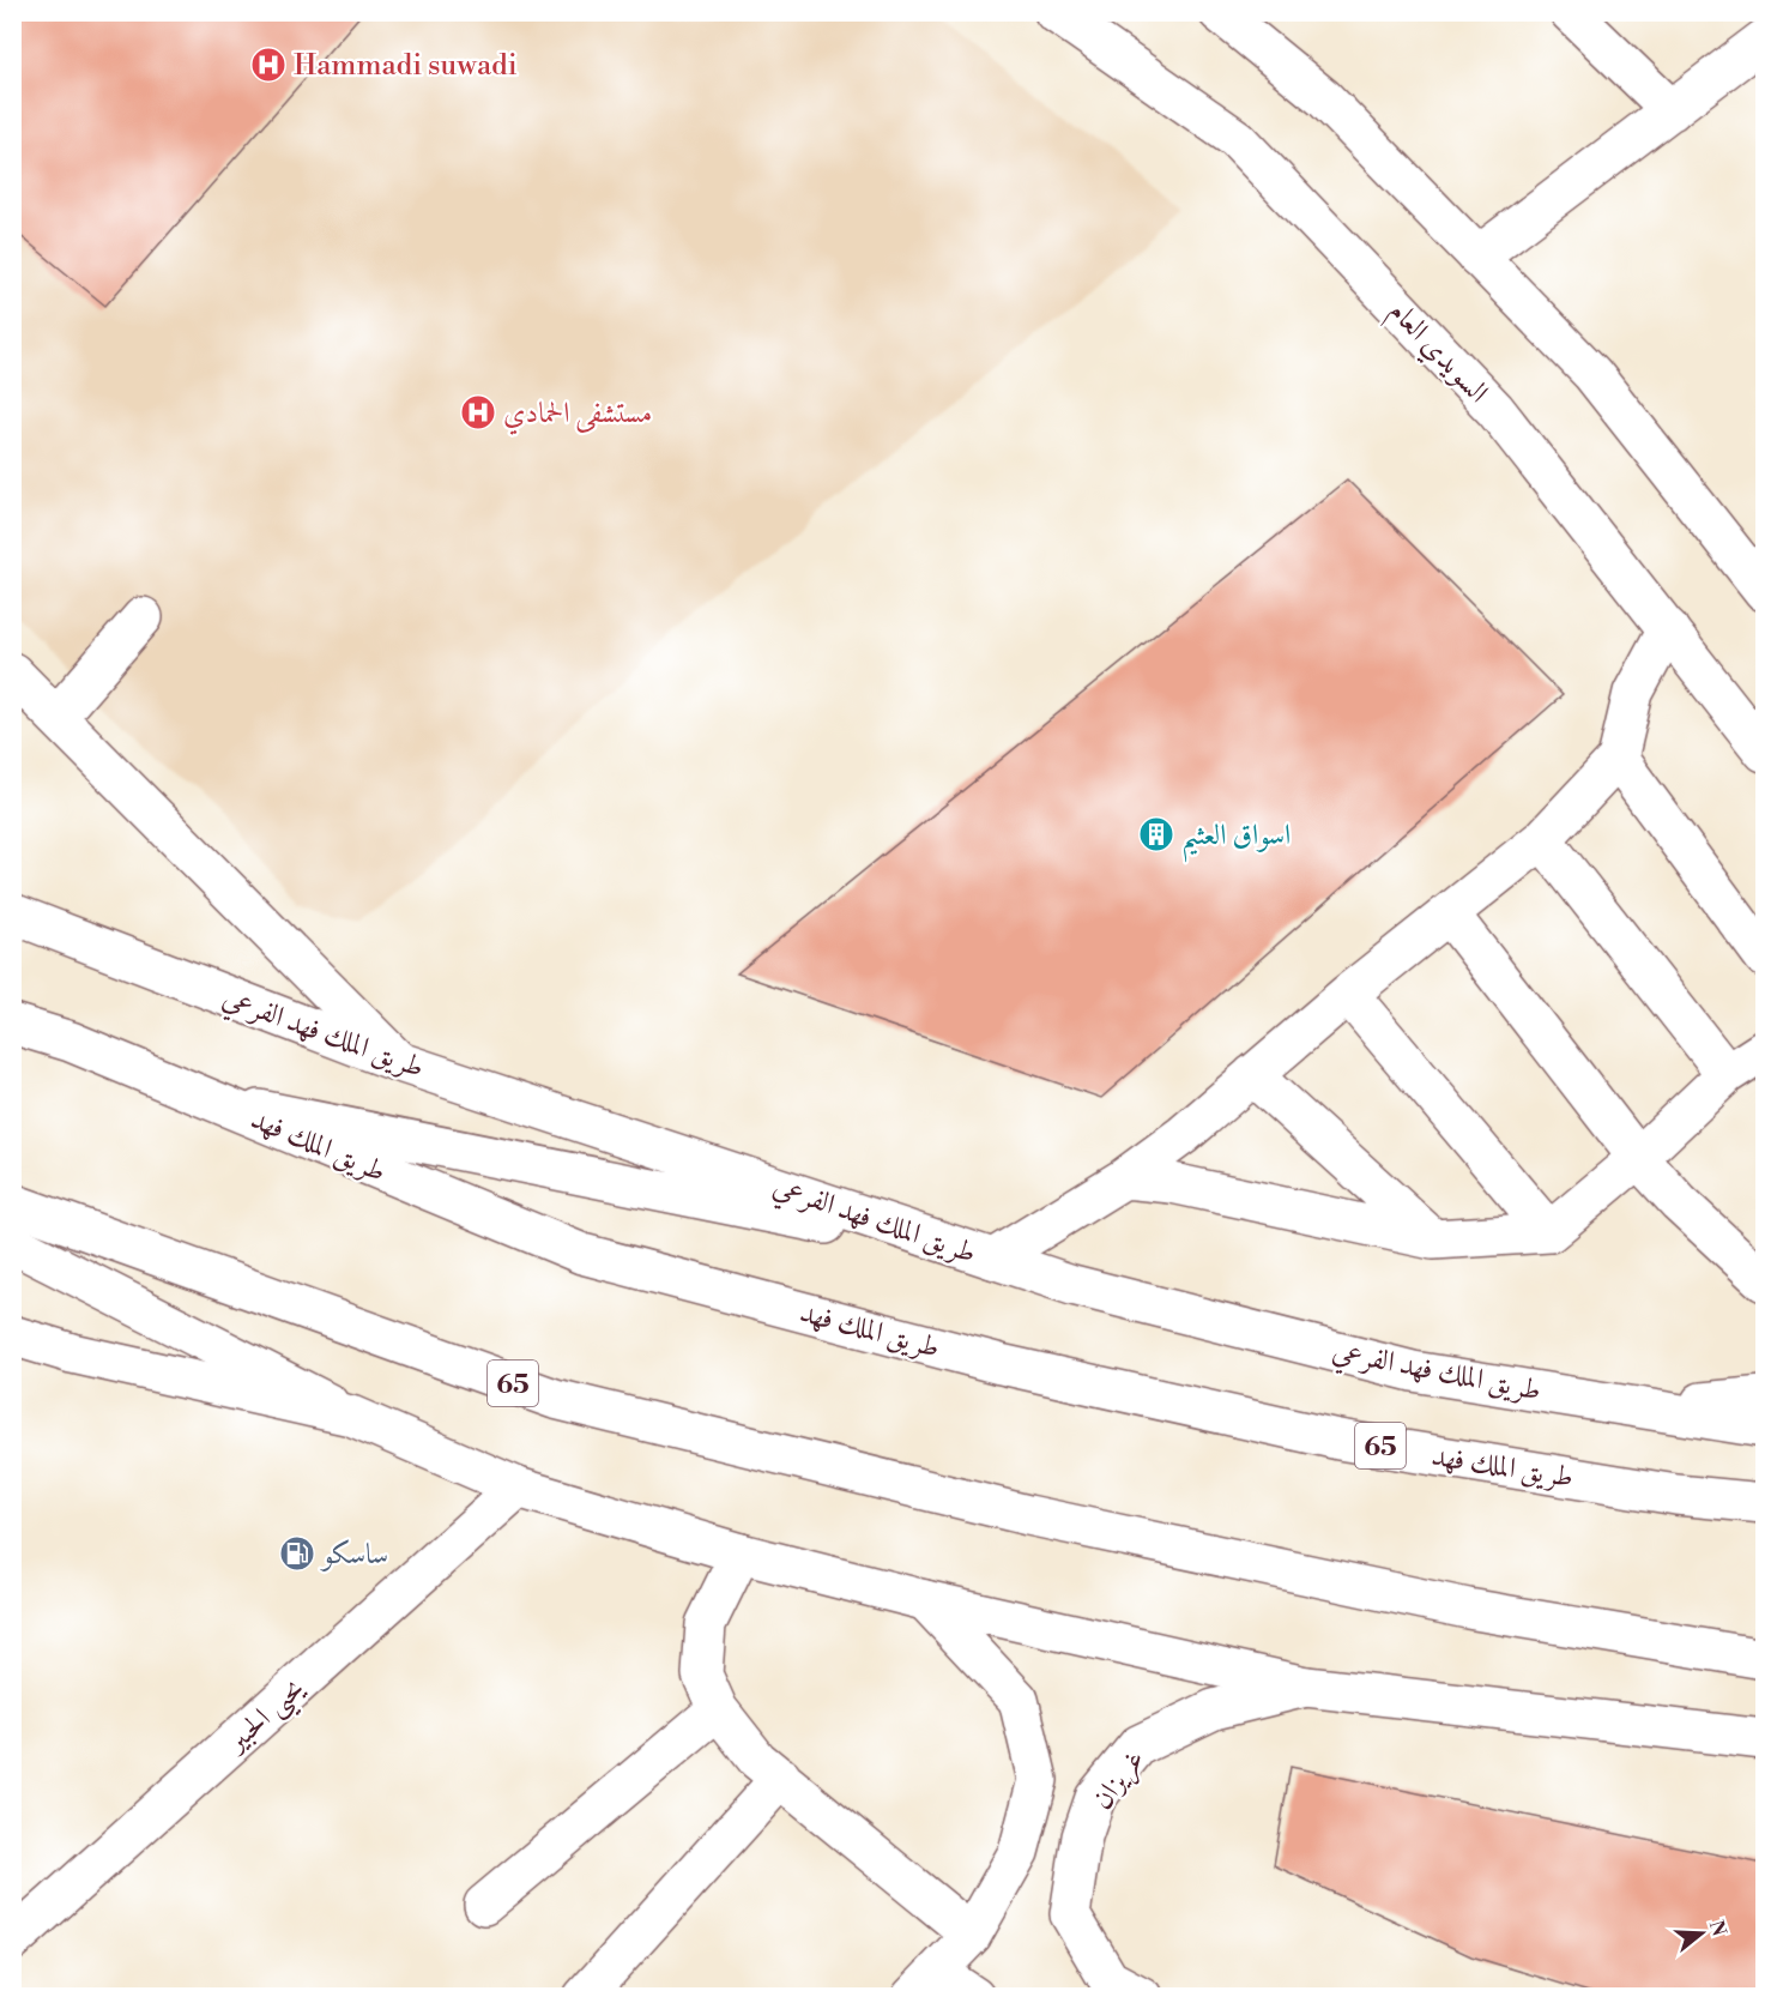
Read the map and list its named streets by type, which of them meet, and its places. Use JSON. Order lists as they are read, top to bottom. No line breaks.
{"streets":{"main road":["السويدي العام","طريق الملك فهد الفرعي","طريق الملك فهد","65","يحيى الحبير","غريزان"]},"places":{"hospital":["Hammadi suwadi","مستشفى الحمادي"],"building":["اسواق العثيم"],"fuel station":["ساسكو"]},"north":"right"}
